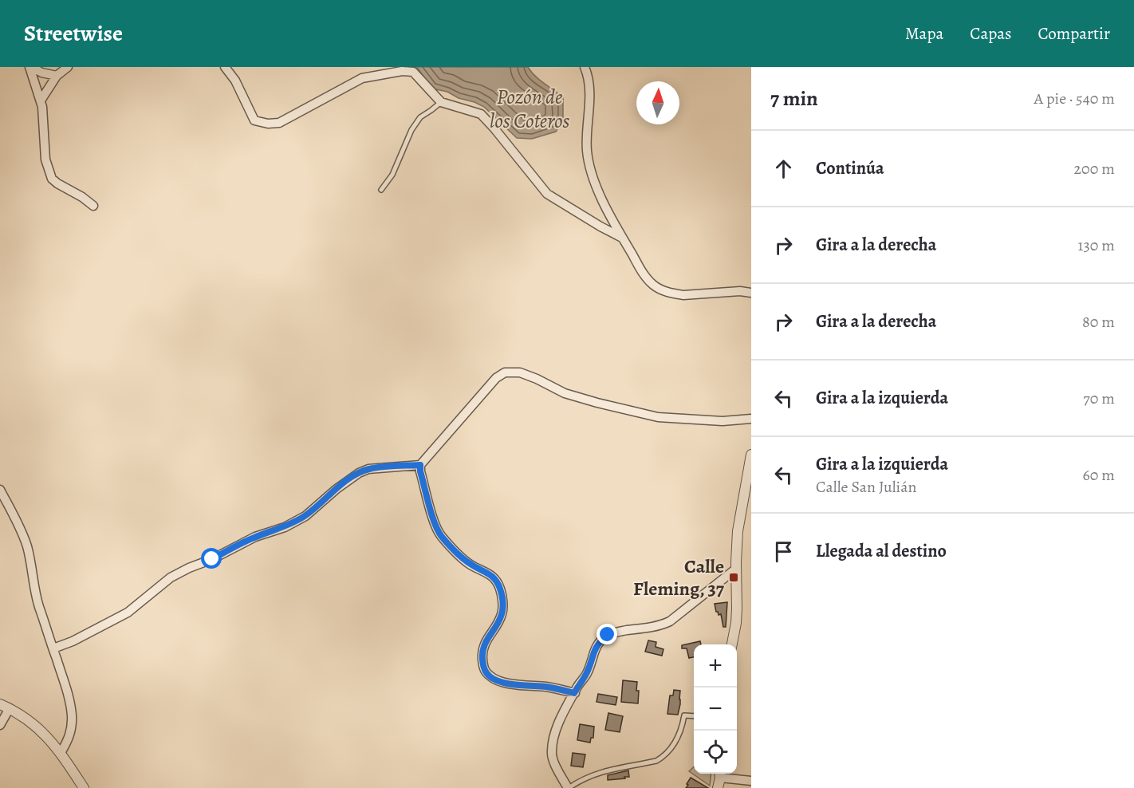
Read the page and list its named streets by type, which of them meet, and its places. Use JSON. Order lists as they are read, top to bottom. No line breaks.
{"water":["Pozón de los Coteros"],"places":{"transit":["Calle Fleming, 37"]},"north":"top","page":{"header":"Streetwise","nav":["Mapa","Capas","Compartir"],"heading":["7 min","A pie · 540 m"],"list":[["Continúa","200 m"],["Gira a la derecha","130 m"],["Gira a la derecha","80 m"],["Gira a la izquierda","70 m"],["Gira a la izquierda","Calle San Julián","60 m"],"Llegada al destino"],"map_buttons":["+","−"]}}
